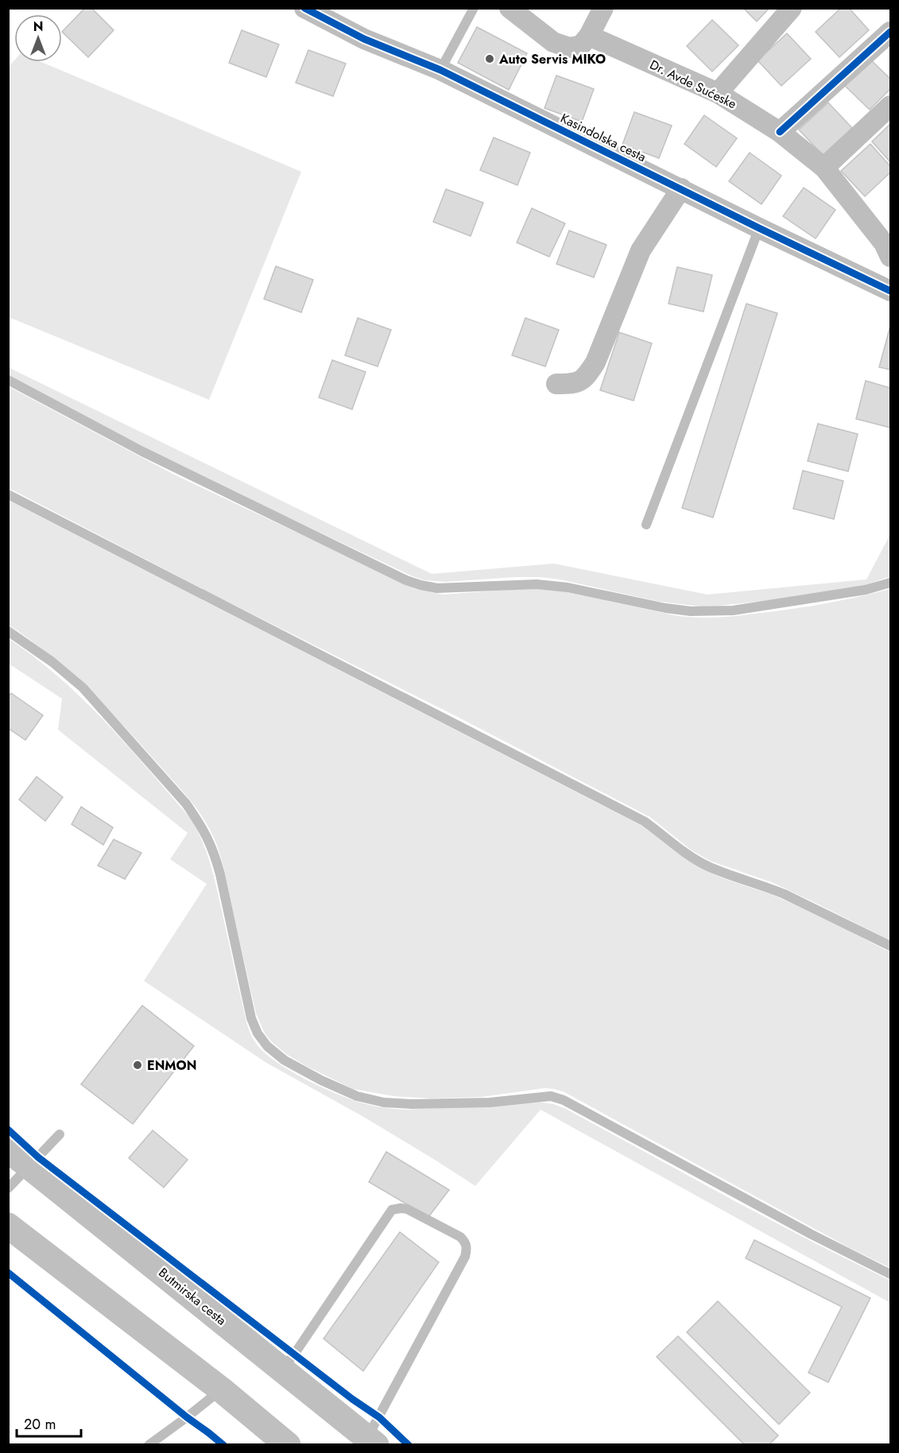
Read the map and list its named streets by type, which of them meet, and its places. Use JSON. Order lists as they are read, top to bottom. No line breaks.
{"streets":{"main road":["Butmirska cesta"],"street":["Dr. Avde Sućeske","Kasindolska cesta"]},"places":["Auto Servis MIKO","ENMON"],"scale_bar":"20 m","north":"top"}
